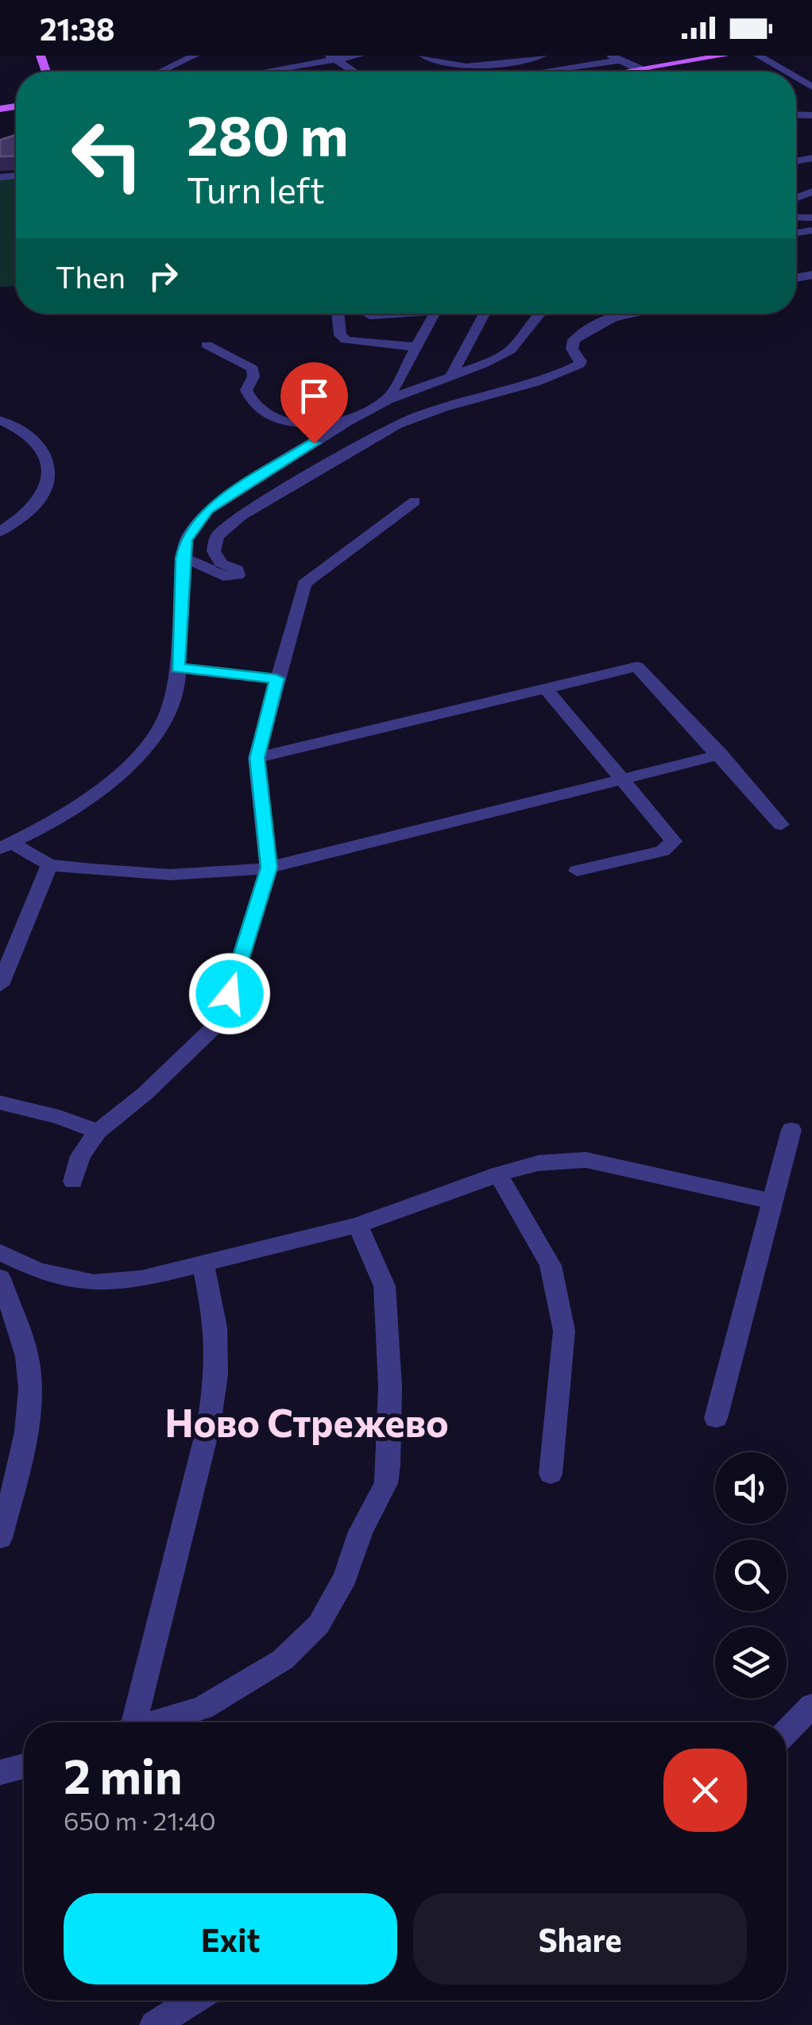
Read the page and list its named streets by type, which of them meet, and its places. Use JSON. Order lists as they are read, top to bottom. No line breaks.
{"districts":["Ново Стрежево"],"page":{"status":"21:38","turn":["280 m","Turn left"],"then":"Then","heading":["2 min","650 m · 21:40"],"buttons":["Exit","Share"]}}
